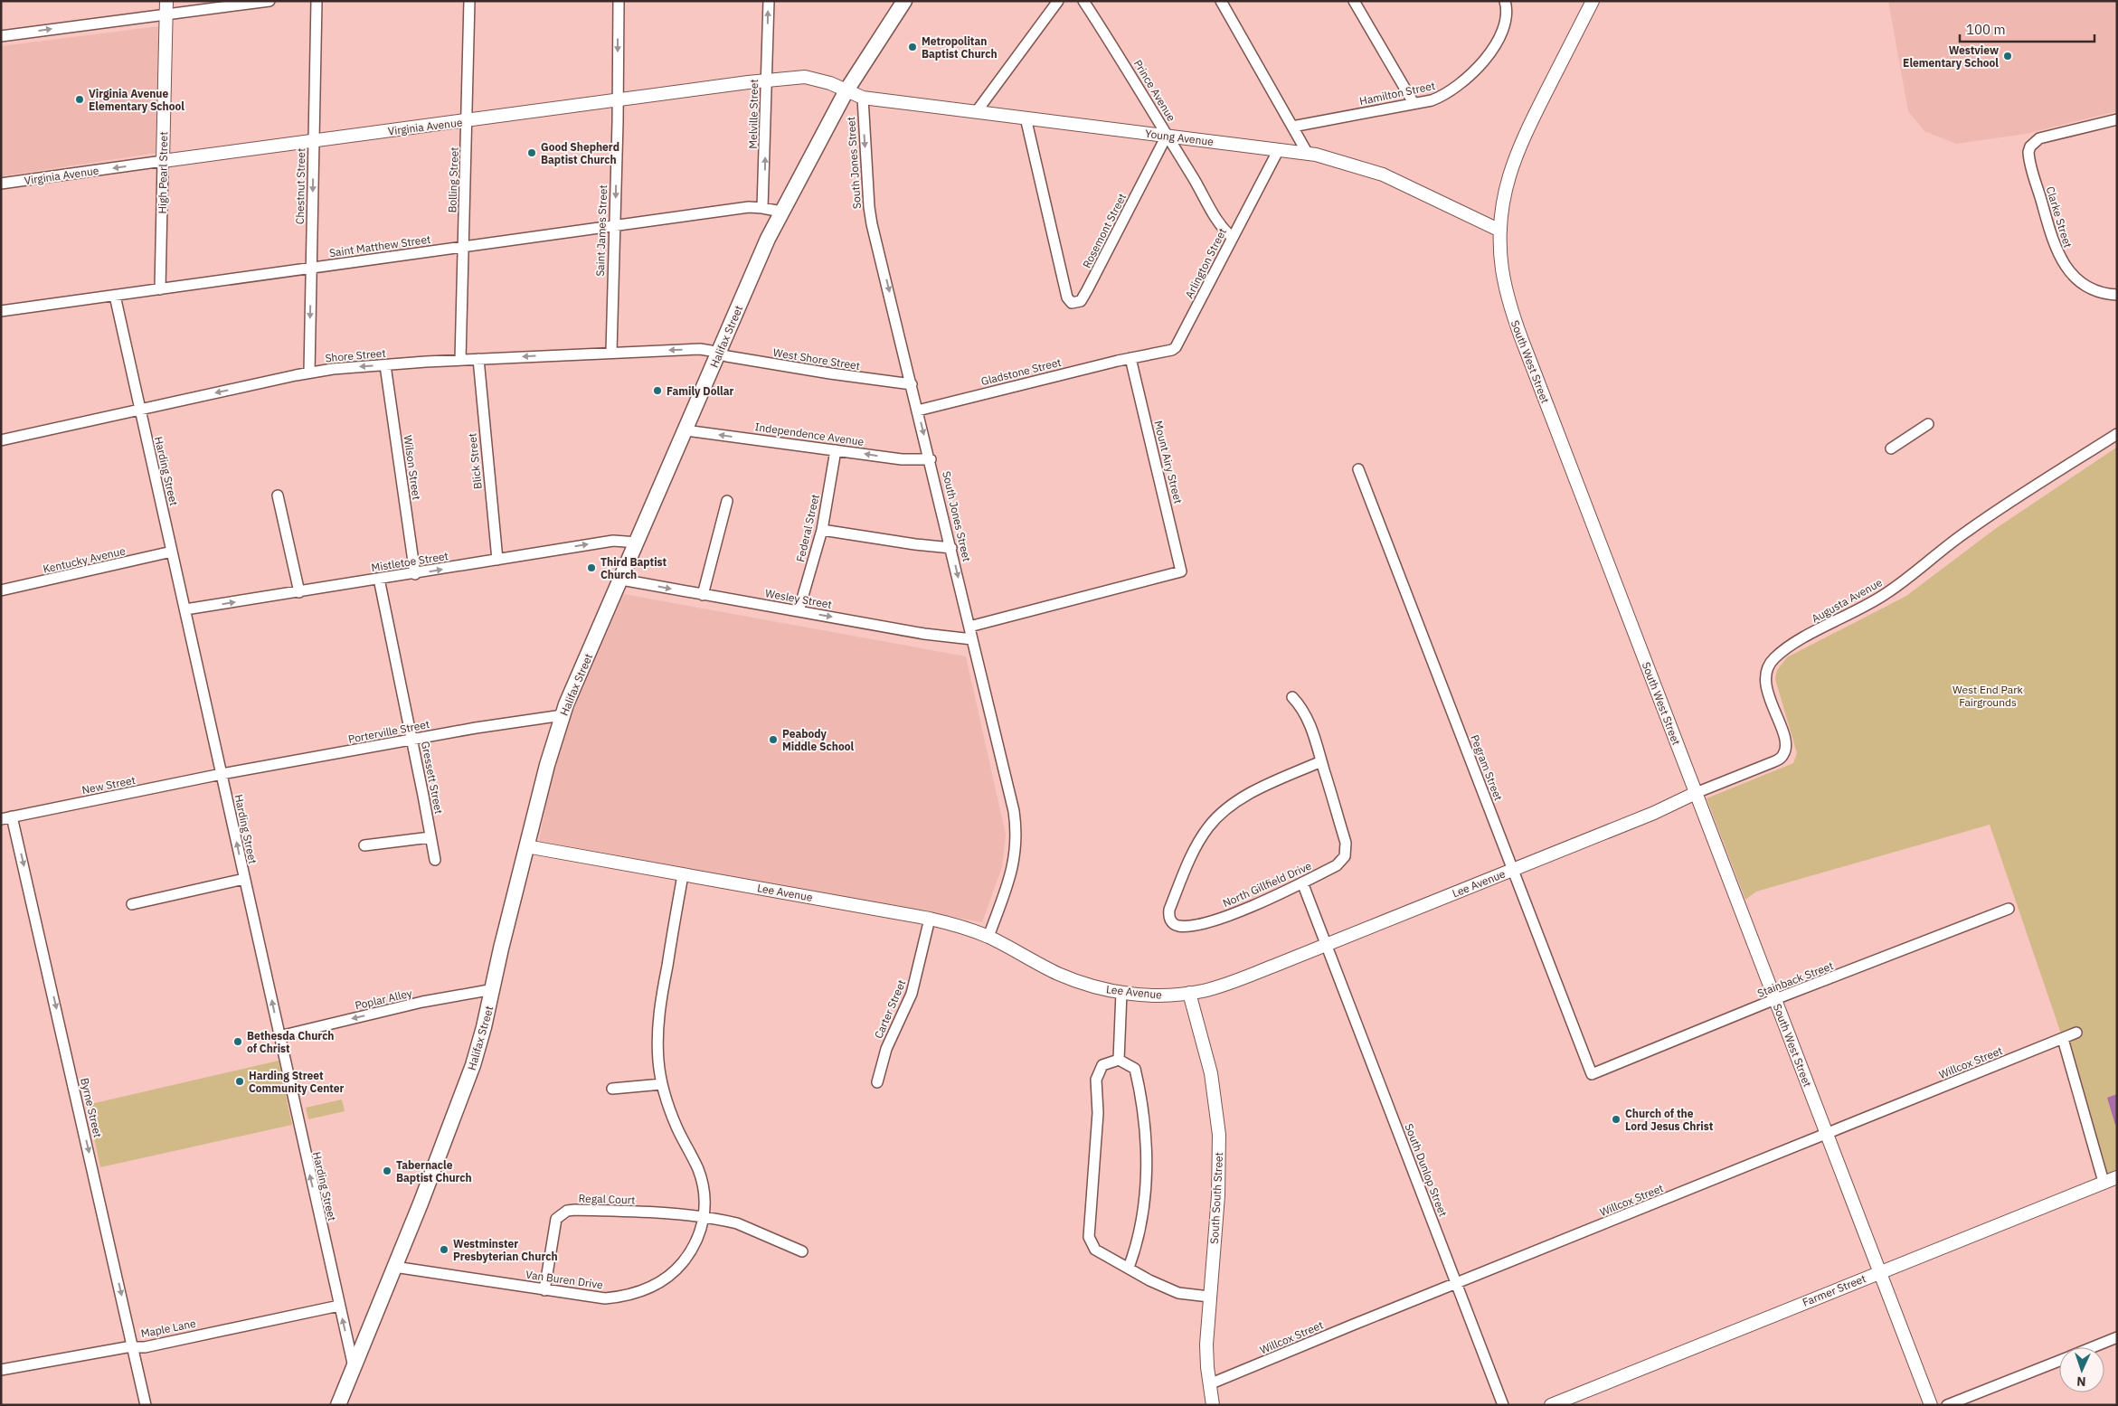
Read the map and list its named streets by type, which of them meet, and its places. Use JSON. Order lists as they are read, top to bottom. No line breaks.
{"streets":{"main road":["Halifax Street"],"street":["Prince Avenue","Hamilton Street","Melville Street","Virginia Avenue","Young Avenue","South Jones Street","High Pearl Street","Bolling Street","Chestnut Street","Clarke Street","Saint James Street","Rosemont Street","Saint Matthew Street","Arlington Street","Shore Street","West Shore Street","South West Street","Gladstone Street","Independence Avenue","Blick Street","Mount Airy Street","Wilson Street","Harding Street","Federal Street","Kentucky Avenue","Mistletoe Street","Wesley Street","Augusta Avenue","Porterville Street","Pegram Street","Gressett Street","New Street","Lee Avenue","North Gillfield Drive","Stainback Street","Poplar Alley","Carter Street","Willcox Street","Byrne Street","South Dunlop Street","South South Street","Regal Court","Van Buren Drive","Farmer Street","Maple Lane"]},"crossings":[["Prince Avenue","Young Avenue"],["Prince Avenue","Rosemont Street"],["Prince Avenue","Arlington Street"],["Melville Street","Virginia Avenue"],["Melville Street","Saint Matthew Street"],["Virginia Avenue","Young Avenue"],["Virginia Avenue","High Pearl Street"],["Virginia Avenue","Bolling Street"],["Virginia Avenue","Chestnut Street"],["Virginia Avenue","Saint James Street"],["Virginia Avenue","Halifax Street"],["Young Avenue","South Jones Street"],["Young Avenue","Rosemont Street"],["Young Avenue","Arlington Street"],["Young Avenue","Halifax Street"],["Young Avenue","South West Street"],["South Jones Street","West Shore Street"],["South Jones Street","Gladstone Street"],["South Jones Street","Independence Avenue"],["South Jones Street","Mount Airy Street"],["South Jones Street","Wesley Street"],["South Jones Street","Lee Avenue"],["High Pearl Street","Saint Matthew Street"],["Bolling Street","Saint Matthew Street"],["Bolling Street","Shore Street"],["Chestnut Street","Saint Matthew Street"],["Chestnut Street","Shore Street"],["Saint James Street","Saint Matthew Street"],["Saint James Street","Shore Street"],["Saint Matthew Street","Harding Street"],["Arlington Street","Gladstone Street"],["Arlington Street","Mount Airy Street"],["Halifax Street","Shore Street"],["Halifax Street","West Shore Street"],["Halifax Street","Independence Avenue"],["Halifax Street","Harding Street"],["Halifax Street","Mistletoe Street"],["Halifax Street","Wesley Street"],["Halifax Street","Porterville Street"],["Halifax Street","Lee Avenue"],["Halifax Street","Poplar Alley"],["Halifax Street","Van Buren Drive"],["Shore Street","West Shore Street"],["Shore Street","Blick Street"],["Shore Street","Wilson Street"],["Shore Street","Harding Street"],["South West Street","Augusta Avenue"],["South West Street","Lee Avenue"],["South West Street","Stainback Street"],["South West Street","Willcox Street"],["South West Street","Farmer Street"],["Gladstone Street","Mount Airy Street"],["Independence Avenue","Federal Street"],["Blick Street","Mistletoe Street"],["Wilson Street","Mistletoe Street"],["Harding Street","Kentucky Avenue"],["Harding Street","Mistletoe Street"],["Harding Street","Porterville Street"],["Harding Street","New Street"],["Harding Street","Poplar Alley"],["Harding Street","Maple Lane"],["Federal Street","Wesley Street"],["Mistletoe Street","Gressett Street"],["Augusta Avenue","Lee Avenue"],["Porterville Street","Gressett Street"],["Porterville Street","New Street"],["Pegram Street","Lee Avenue"],["Pegram Street","Stainback Street"],["New Street","Byrne Street"],["Lee Avenue","Carter Street"],["Lee Avenue","South Dunlop Street"],["Lee Avenue","South South Street"],["Lee Avenue","Van Buren Drive"],["North Gillfield Drive","South Dunlop Street"],["Willcox Street","South Dunlop Street"],["Willcox Street","South South Street"],["Byrne Street","Maple Lane"],["Regal Court","Van Buren Drive"]],"one_way":["Melville Street","South Jones Street","Chestnut Street","Saint James Street","Shore Street","Harding Street","Mistletoe Street","Poplar Alley","Byrne Street"],"parks":["West End Park Fairgrounds"],"places":["Metropolitan Baptist Church","Westview Elementary School","Virginia Avenue Elementary School","Good Shepherd Baptist Church","Family Dollar","Third Baptist Church","Peabody Middle School","Bethesda Church of Christ","Harding Street Community Center","Church of the Lord Jesus Christ","Tabernacle Baptist Church","Westminster Presbyterian Church"],"scale_bar":"100 m","north":"bottom"}
